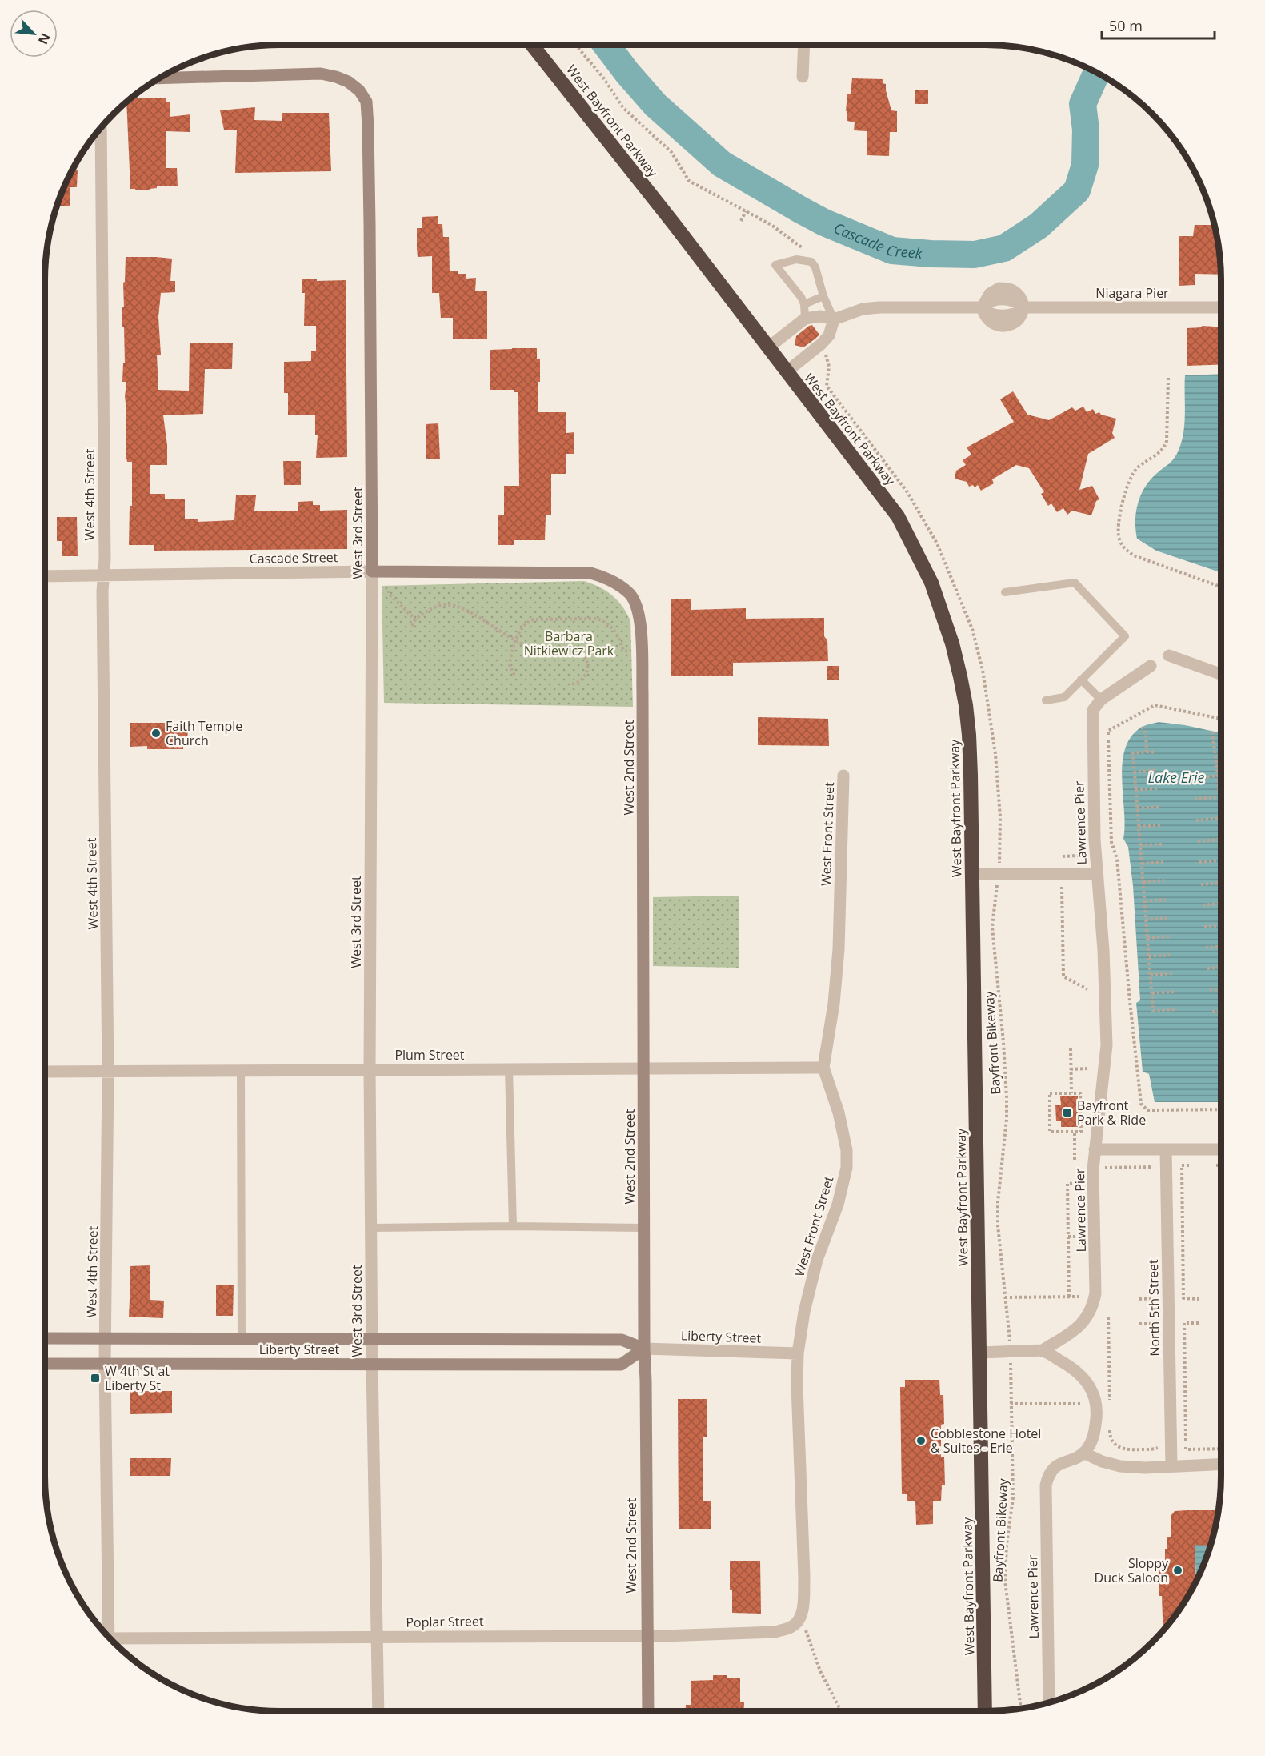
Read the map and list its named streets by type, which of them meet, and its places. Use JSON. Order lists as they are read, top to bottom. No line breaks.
{"streets":{"highway":["West Bayfront Parkway"],"street":["Niagara Pier","West 4th Street","West 3rd Street","Cascade Street","West 2nd Street","Lawrence Pier","West Front Street","Plum Street","North 5th Street","Liberty Street","Poplar Street"],"path":["Bayfront Bikeway"]},"crossings":[["West 4th Street","Cascade Street"],["West 4th Street","Plum Street"],["West 4th Street","Liberty Street"],["West 3rd Street","Cascade Street"],["West 3rd Street","Plum Street"],["West 3rd Street","Liberty Street"],["West 3rd Street","Poplar Street"],["Cascade Street","West 2nd Street"],["West 2nd Street","Plum Street"],["West 2nd Street","Liberty Street"],["West 2nd Street","Poplar Street"],["West Front Street","Plum Street"],["West Front Street","Liberty Street"],["West Front Street","Poplar Street"]],"water":["Cascade Creek","Lake Erie"],"parks":["Barbara Nitkiewicz Park"],"places":{"other":["Faith Temple Church","Cobblestone Hotel & Suites - Erie","Sloppy Duck Saloon"],"transit":["Bayfront Park & Ride","W 4th St at Liberty St"]},"scale_bar":"50 m","north":"bottom right"}
